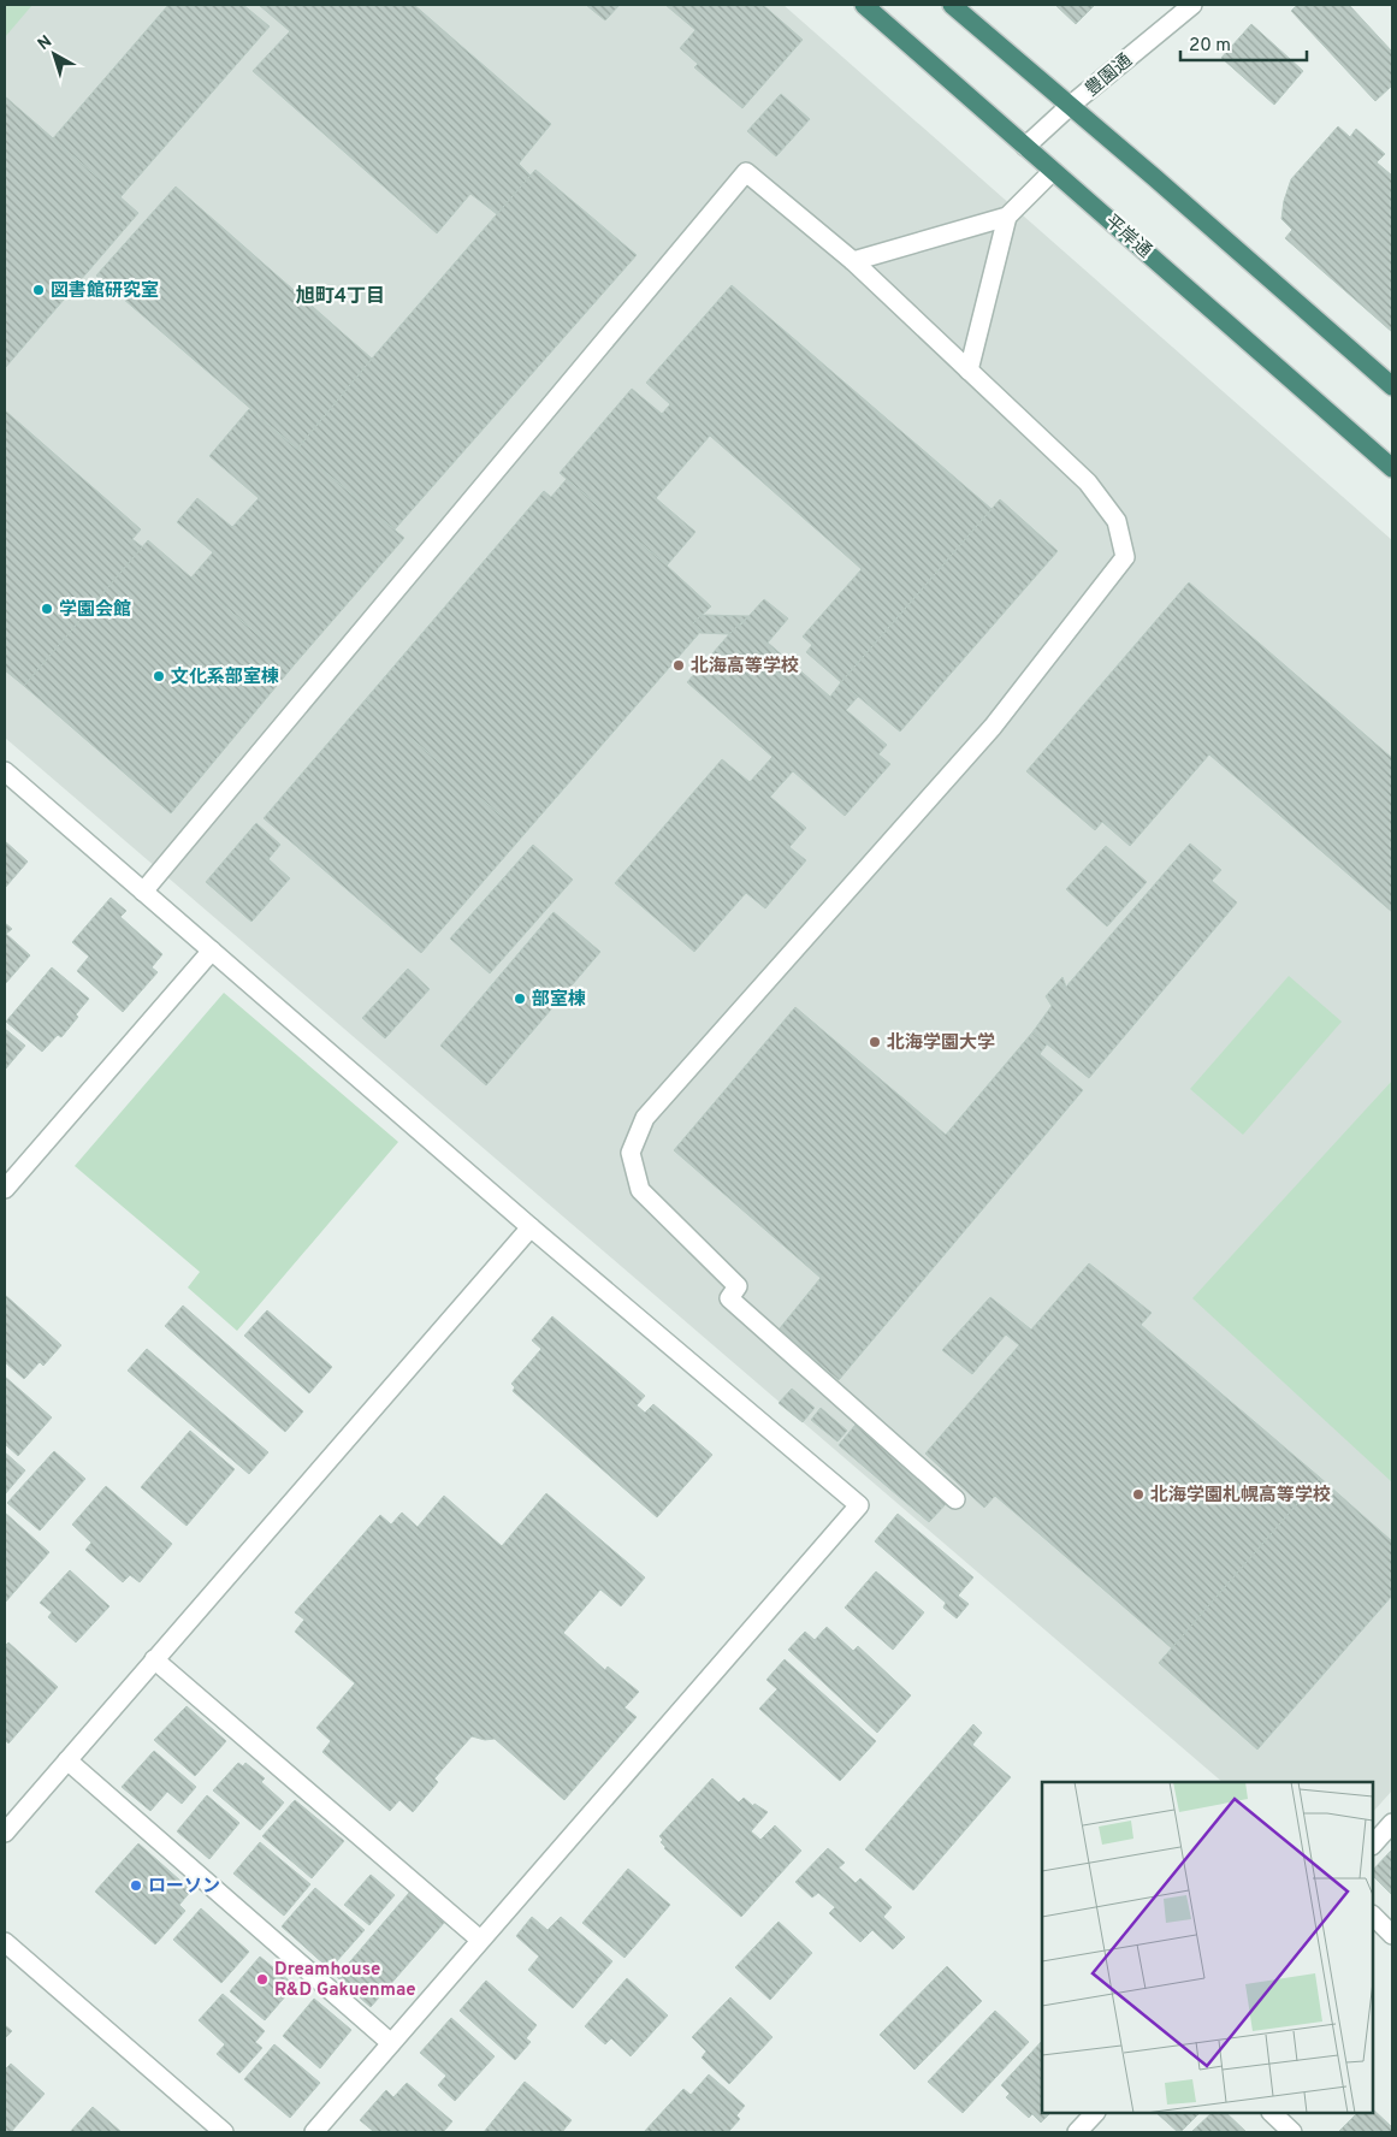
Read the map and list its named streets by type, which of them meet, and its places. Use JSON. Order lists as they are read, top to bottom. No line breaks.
{"streets":{"highway":["平岸通"],"street":["豊園通"]},"crossings":[["豊園通","平岸通"]],"districts":["旭町4丁目"],"places":["図書館研究室","学園会館","北海高等学校","文化系部室棟","部室棟","北海学園大学","北海学園札幌高等学校","ローソン","Dreamhouse R&D Gakuenmae"],"scale_bar":"20 m","north":"top left"}
